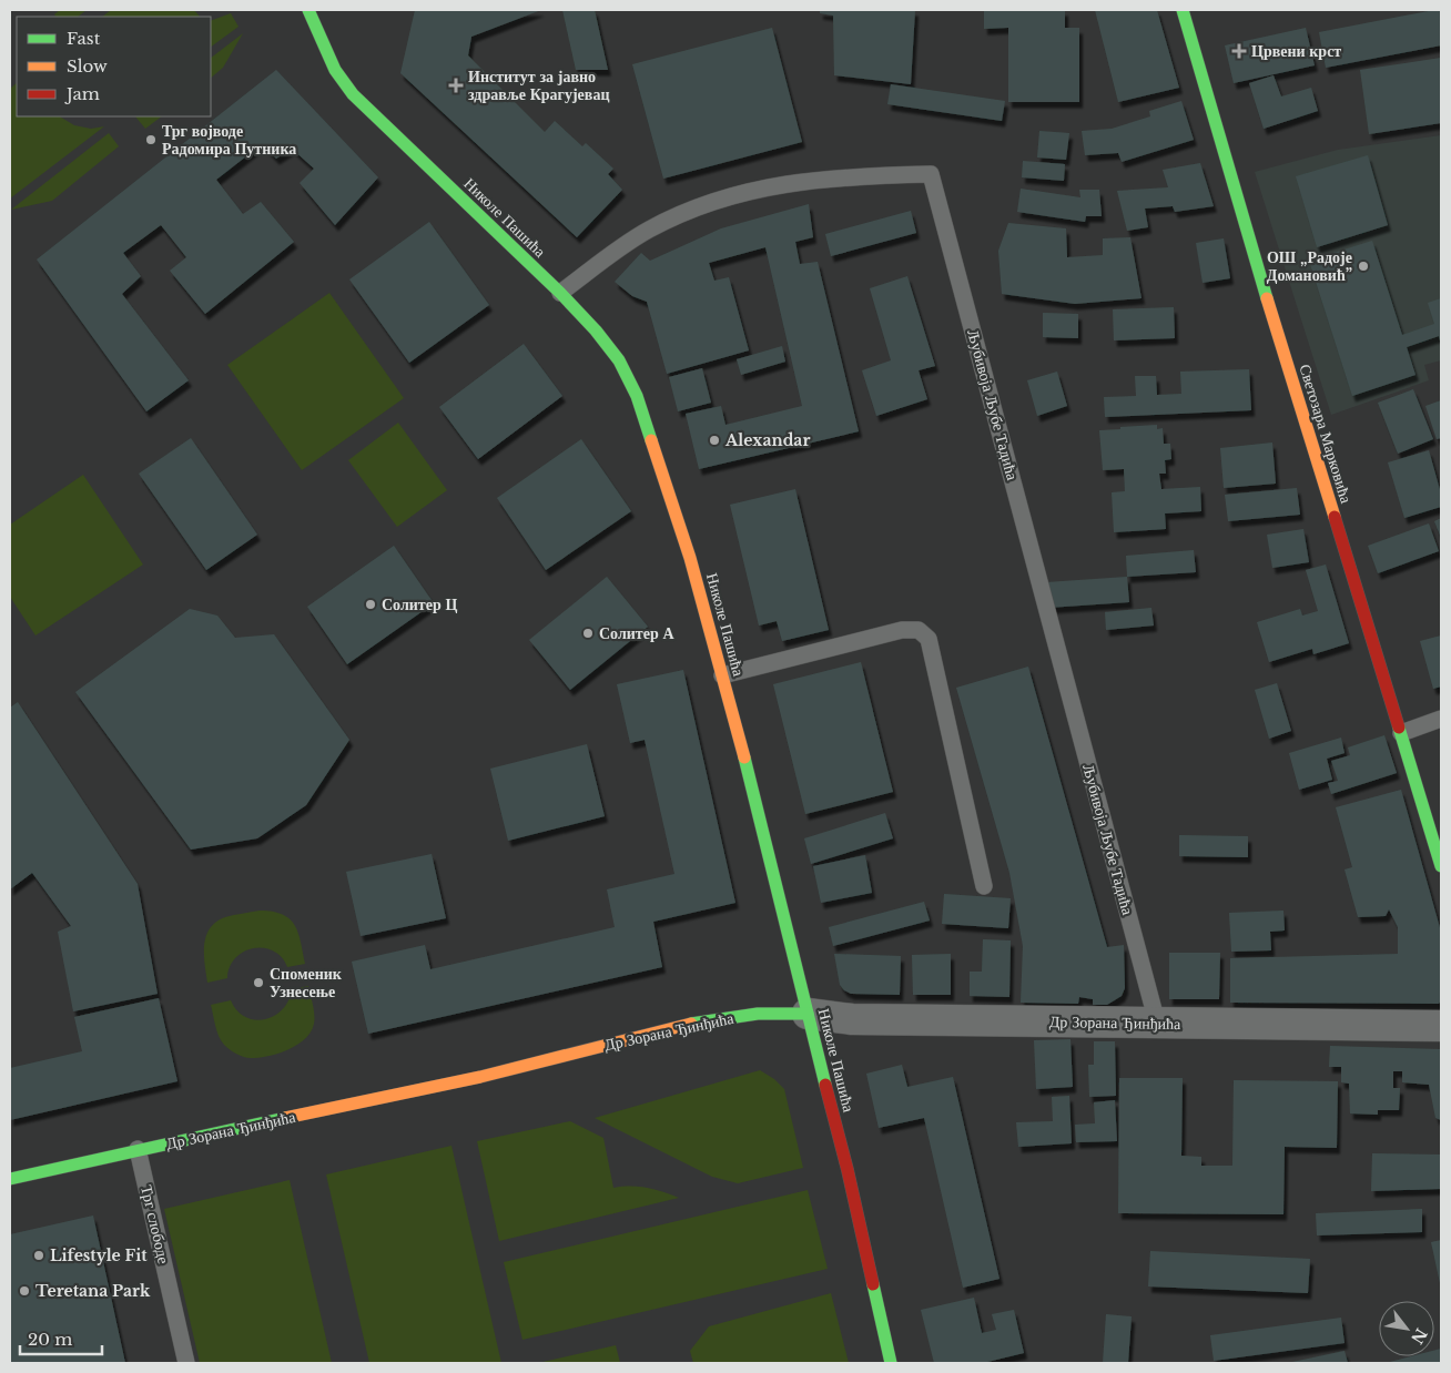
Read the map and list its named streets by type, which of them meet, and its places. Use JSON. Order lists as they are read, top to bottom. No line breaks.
{"streets":{"street":["Николе Пашића","Светозара Марковића","Др Зорана Ђинђића"],"lane":["Љубивоја Љубе Тадића","Трг слободе"]},"crossings":[["Николе Пашића","Љубивоја Љубе Тадића"],["Николе Пашића","Др Зорана Ђинђића"],["Љубивоја Љубе Тадића","Др Зорана Ђинђића"],["Др Зорана Ђинђића","Трг слободе"]],"places":{"health":["Црвени крст","Институт за јавно здравље Крагујевац"],"other":["Трг војводе Радомира Путника","ОШ „Радоје Домановић”","Alexandar","Солитер Ц","Солитер А","Споменик Узнесење","Lifestyle Fit","Teretana Park"]},"legend":["Fast","Slow","Jam"],"scale_bar":"20 m","north":"bottom right"}
